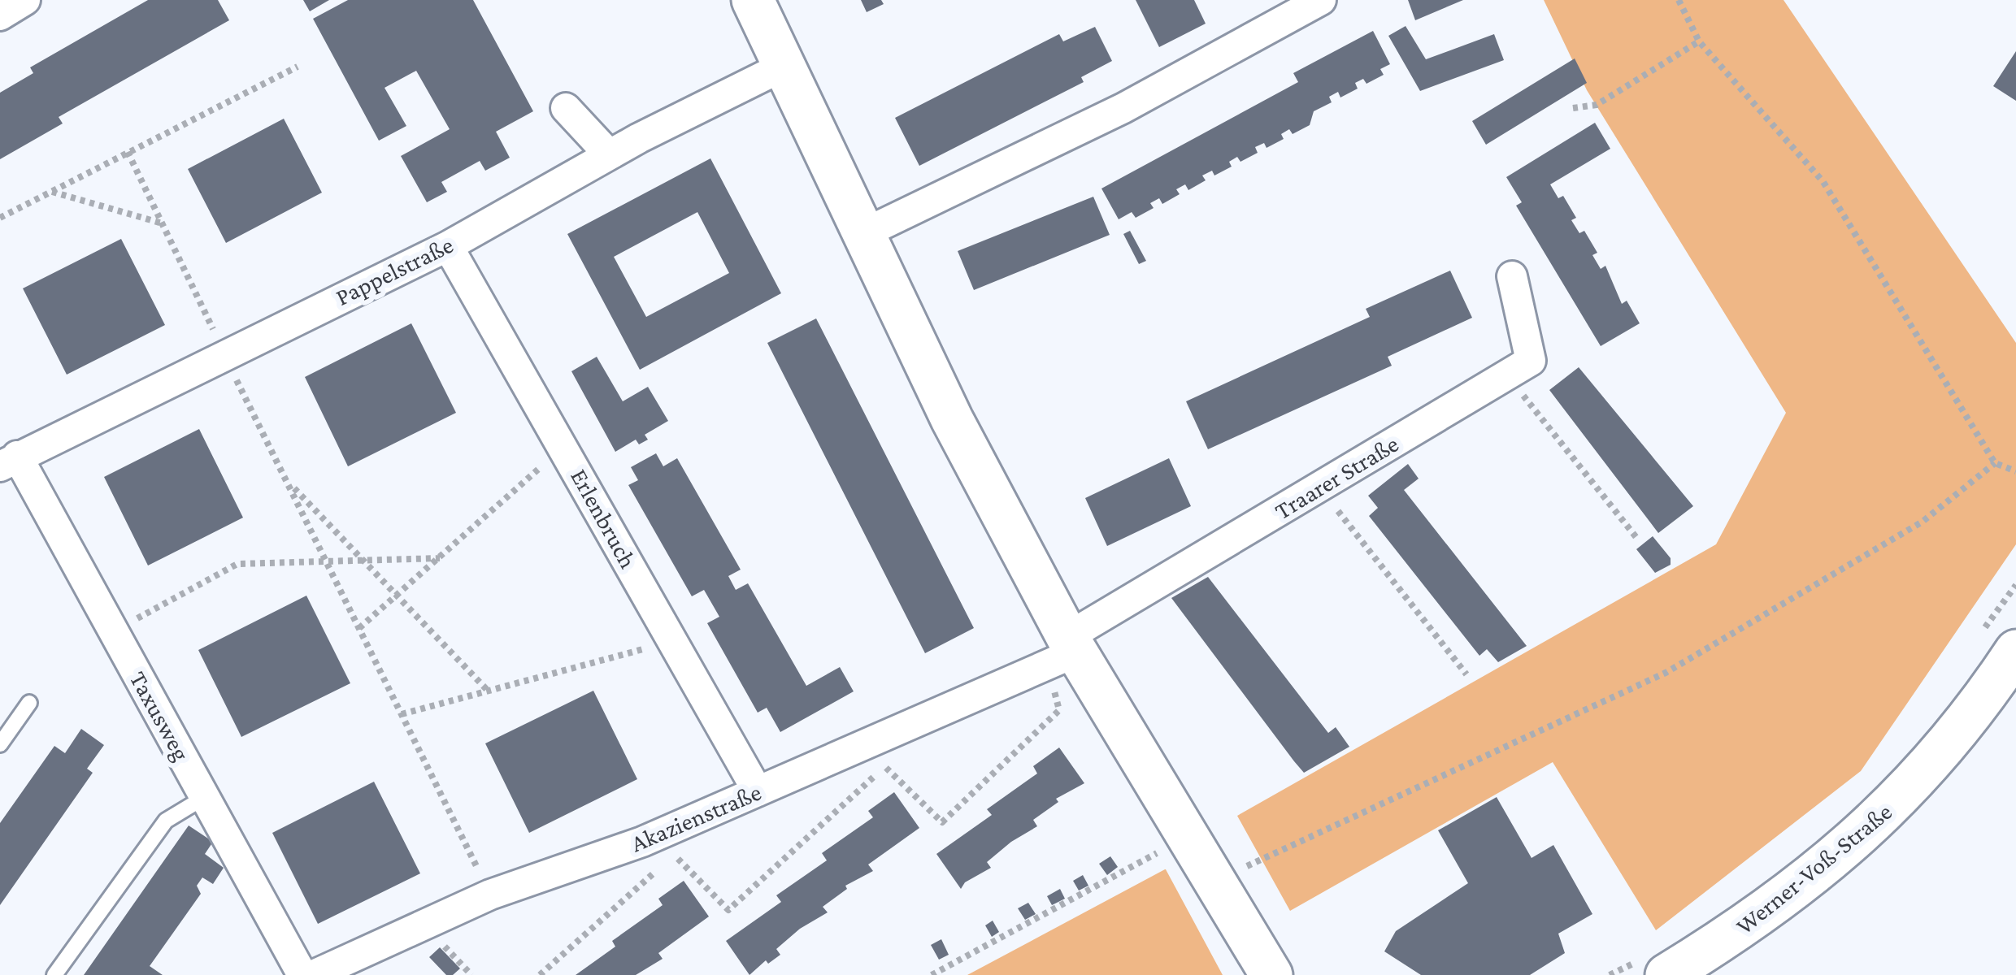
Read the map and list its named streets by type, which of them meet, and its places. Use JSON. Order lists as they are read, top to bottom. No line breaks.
{"streets":{"street":["Pappelstraße","Traarer Straße","Erlenbruch","Taxusweg","Akazienstraße","Werner-Voß-Straße"]},"crossings":[["Pappelstraße","Erlenbruch"],["Pappelstraße","Taxusweg"],["Traarer Straße","Akazienstraße"],["Erlenbruch","Akazienstraße"]]}
